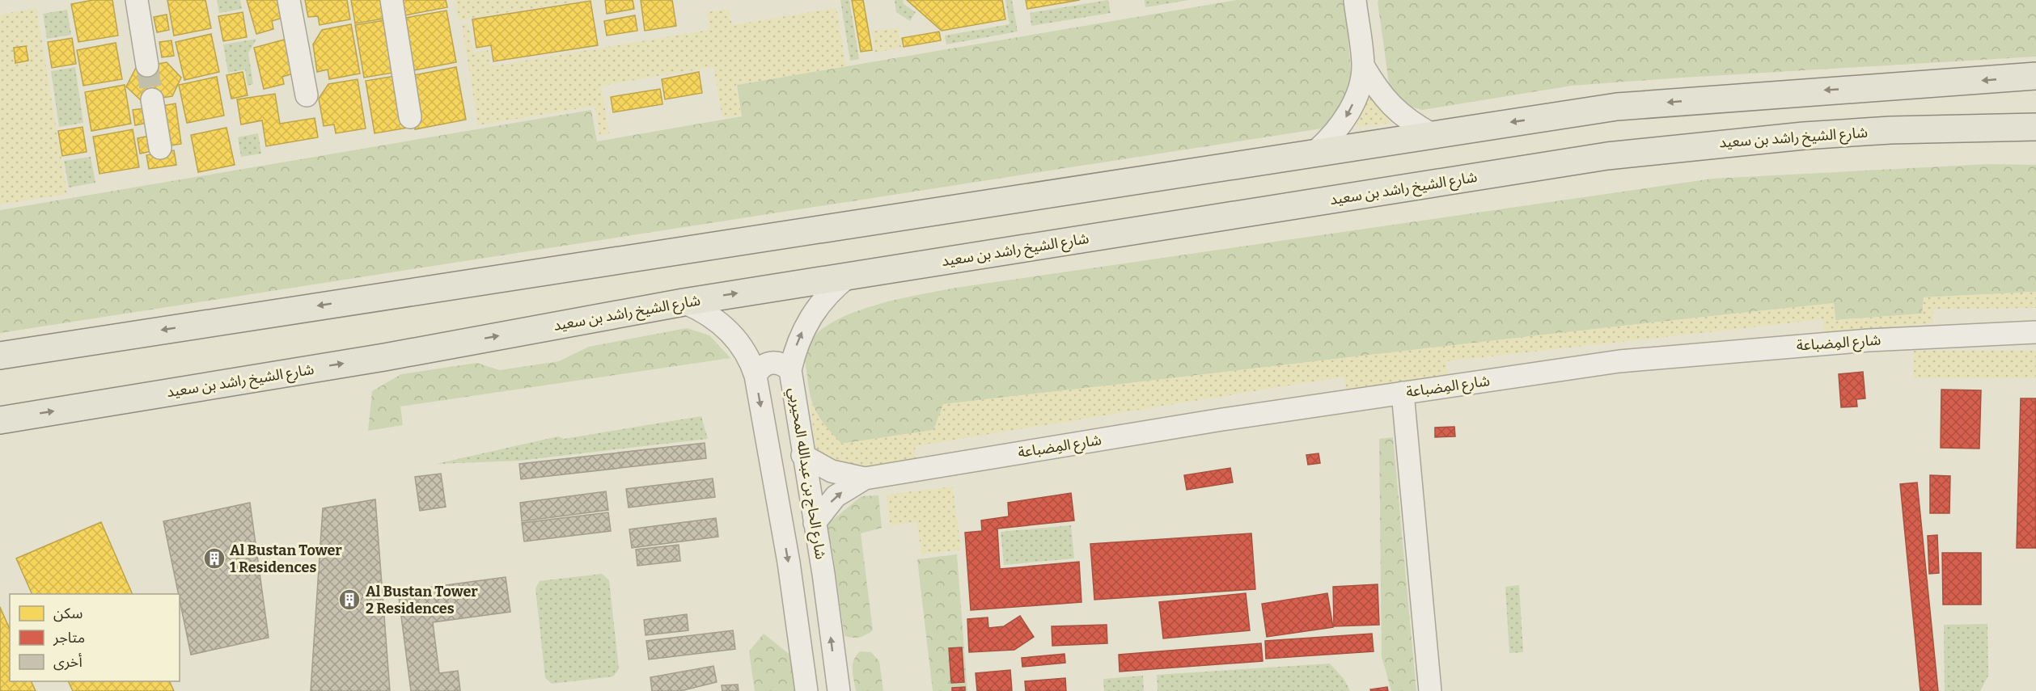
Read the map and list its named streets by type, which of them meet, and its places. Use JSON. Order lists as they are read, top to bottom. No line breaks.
{"streets":{"main road":["شارع الشيخ راشد بن سعيد"],"street":["شارع المِضباعة","شارع الحاج بن عبدالله المحيربي"]},"crossings":[["شارع الشيخ راشد بن سعيد","شارع الحاج بن عبدالله المحيربي"],["شارع المِضباعة","شارع الحاج بن عبدالله المحيربي"]],"places":{"building":["Al Bustan Tower 1 Residences","Al Bustan Tower 2 Residences"]},"legend":["سكن","متاجر","أخرى"]}
